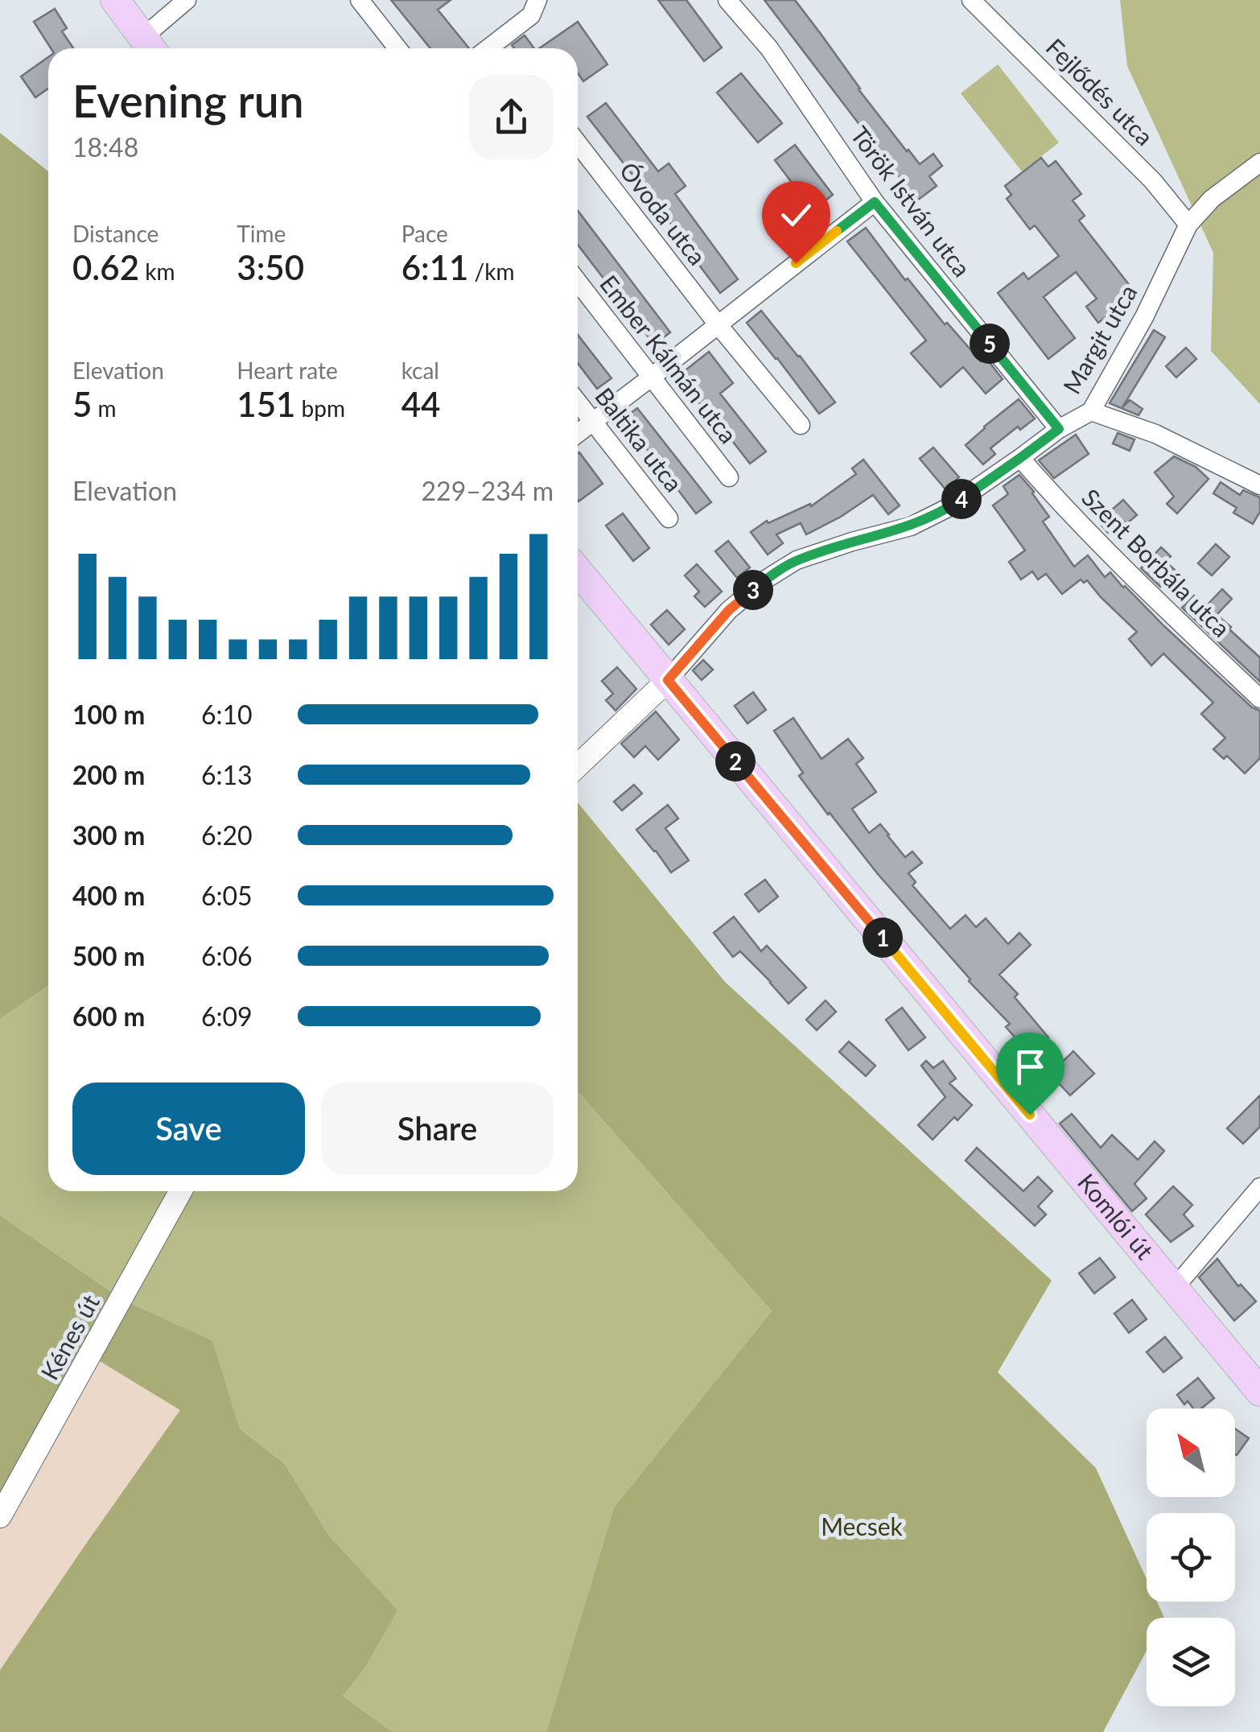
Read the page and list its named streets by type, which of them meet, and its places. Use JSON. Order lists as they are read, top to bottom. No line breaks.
{"streets":{"main road":["Komlói út"],"street":["Fejlődés utca","Török István utca","Óvoda utca","Margit utca","Ember Kálmán utca","Baltika utca","Szent Borbála utca","Kénes út"]},"crossings":[["Fejlődés utca","Margit utca"],["Török István utca","Margit utca"],["Margit utca","Szent Borbála utca"],["Margit utca","Komlói út"]],"parks":["Mecsek"],"north":"top left","page":{"heading":["Evening run","18:48"],"stats":[["Distance","0.62 km"],["Time","3:50"],["Pace","6:11 /km"],["Elevation","5 m"],["Heart rate","151 bpm"],["kcal","44"]],"pins":["5","4","3","2","1"],"chart":["Elevation","229–234 m"],"list":[{"name":"100 m","note":"6:10"},{"name":"200 m","note":"6:13"},{"name":"300 m","note":"6:20"},{"name":"400 m","note":"6:05"},{"name":"500 m","note":"6:06"},{"name":"600 m","note":"6:09"}],"buttons":["Save","Share"]}}
